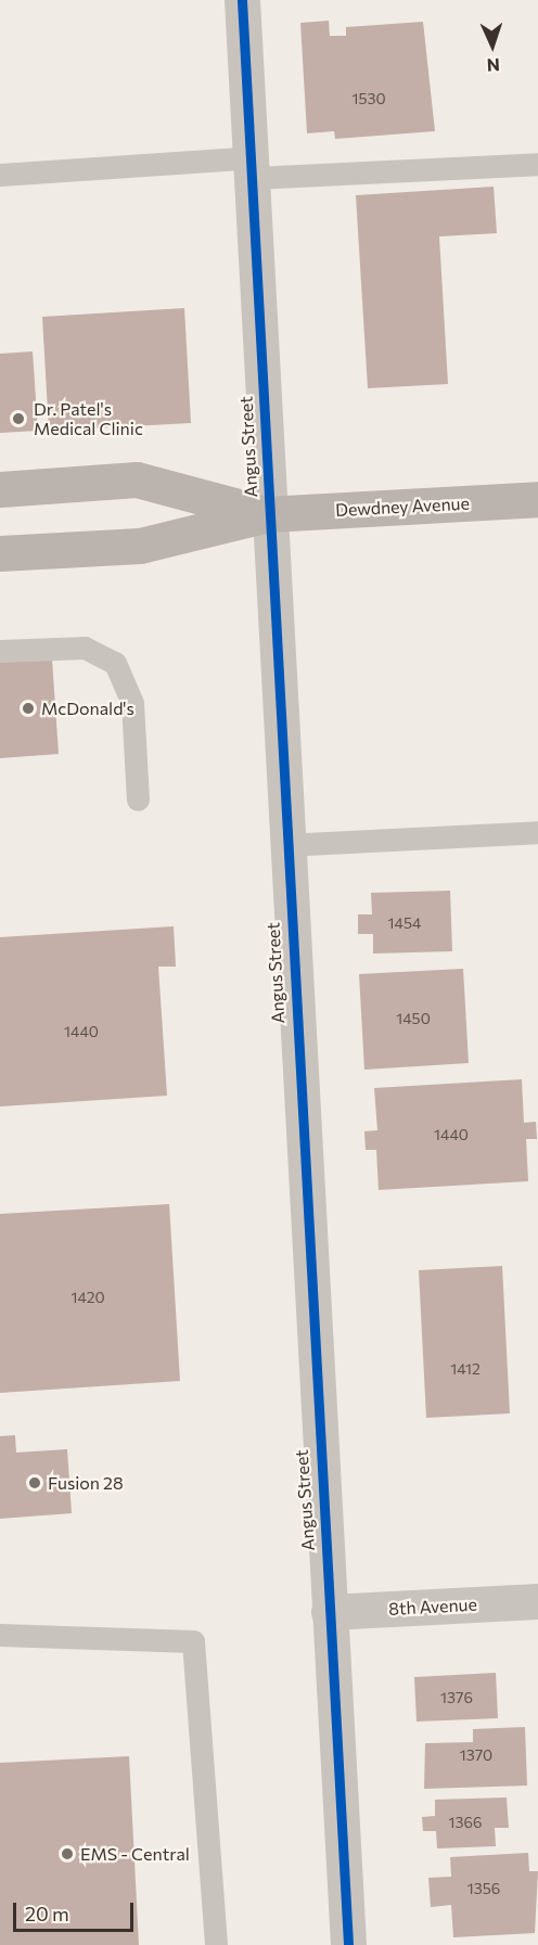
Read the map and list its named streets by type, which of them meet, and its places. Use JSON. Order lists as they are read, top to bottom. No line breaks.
{"streets":{"main road":["Dewdney Avenue"],"street":["Angus Street","8th Avenue"]},"crossings":[["Angus Street","Dewdney Avenue"],["Angus Street","8th Avenue"]],"places":["Dr. Patel's Medical Clinic","McDonald's","Fusion 28","EMS - Central"],"house_numbers":["1530","1454","1450","1440","1440","1420","1412","1376","1370","1366","1356"],"scale_bar":"20 m","north":"bottom"}
